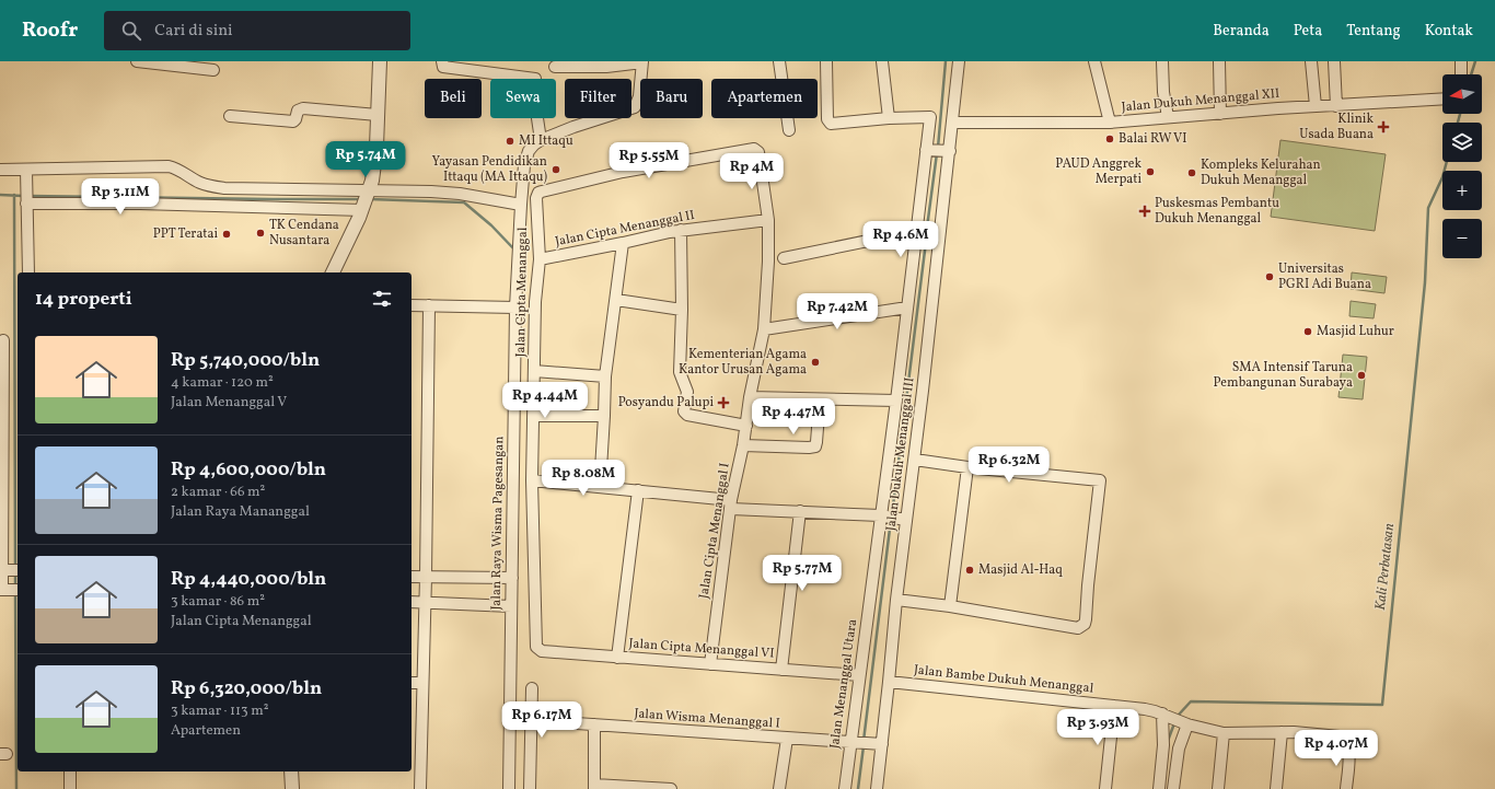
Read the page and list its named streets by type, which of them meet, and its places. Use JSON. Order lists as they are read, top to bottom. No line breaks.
{"streets":{"street":["Jalan Dukuh Menanggal XII","Jalan Cipta Menanggal II","Jalan Cipta Menanggal","Jalan Dukuh Menanggal III","Jalan Raya Wisma Pagesangan","Jalan Cipta Menanggal I","Jalan Cipta Menanggal VI","Jalan Bambe Dukuh Menanggal","Jalan Menanggal Utara","Jalan Wisma Menanggal I"]},"crossings":[["Jalan Dukuh Menanggal XII","Jalan Dukuh Menanggal III"],["Jalan Cipta Menanggal II","Jalan Cipta Menanggal"],["Jalan Cipta Menanggal II","Jalan Cipta Menanggal I"],["Jalan Cipta Menanggal","Jalan Cipta Menanggal I"],["Jalan Cipta Menanggal","Jalan Cipta Menanggal VI"],["Jalan Dukuh Menanggal III","Jalan Bambe Dukuh Menanggal"],["Jalan Dukuh Menanggal III","Jalan Wisma Menanggal I"],["Jalan Cipta Menanggal I","Jalan Cipta Menanggal VI"],["Jalan Cipta Menanggal VI","Jalan Menanggal Utara"],["Jalan Menanggal Utara","Jalan Wisma Menanggal I"]],"water":["Kali Perbatasan"],"places":{"health":["Klinik Usada Buana","Puskesmas Pembantu Dukuh Menanggal","Posyandu Palupi"],"other":["Balai RW VI","MI Ittaqu","Yayasan Pendidikan Ittaqu (MA Ittaqu)","PAUD Anggrek Merpati","Kompleks Kelurahan Dukuh Menanggal","TK Cendana Nusantara","PPT Teratai","Universitas PGRI Adi Buana","Masjid Luhur","Kementerian Agama Kantor Urusan Agama","SMA Intensif Taruna Pembangunan Surabaya","Masjid Al-Haq"]},"north":"left","page":{"header":"Roofr","search":"Cari di sini","nav":["Beranda","Peta","Tentang","Kontak"],"map_buttons":["+","−"],"chip":["Beli","Sewa","Filter","Baru","Apartemen"],"price":["Rp 5.74M","Rp 5.55M","Rp 4M","Rp 3.11M","Rp 4.6M","Rp 7.42M","Rp 4.44M","Rp 4.47M","Rp 6.32M","Rp 8.08M","Rp 5.77M","Rp 6.17M","Rp 3.93M","Rp 4.07M"],"heading":"14 properti","list":[{"name":"Rp 5,740,000/bln","note":"4 kamar · 120 m² · Jalan Menanggal V"},{"name":"Rp 4,600,000/bln","note":"2 kamar · 66 m² · Jalan Raya Mananggal"},{"name":"Rp 4,440,000/bln","note":"3 kamar · 86 m² · Jalan Cipta Menanggal"},{"name":"Rp 6,320,000/bln","note":"3 kamar · 113 m² · Apartemen"}]}}
